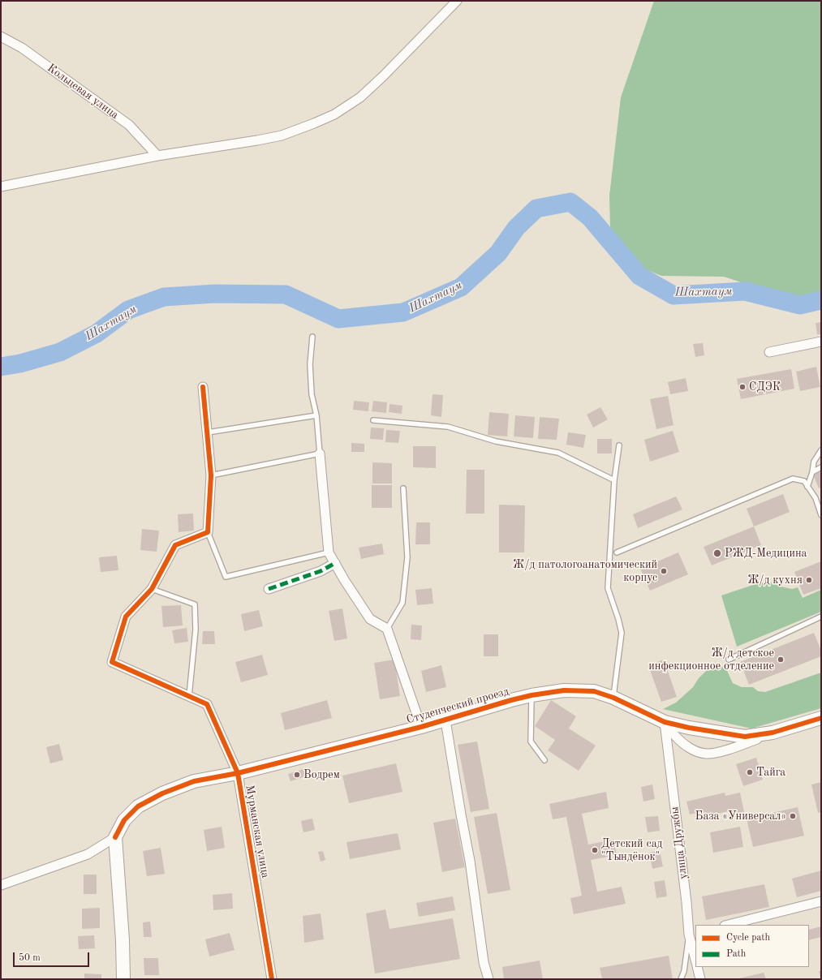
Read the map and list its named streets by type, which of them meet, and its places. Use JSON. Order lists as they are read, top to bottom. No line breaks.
{"streets":{"street":["Кольцевая улица","Студенческий проезд","Мурманская улица","улица Дружбы"]},"crossings":[["Студенческий проезд","Мурманская улица"],["Студенческий проезд","улица Дружбы"]],"water":["Шахтаум"],"places":["СДЭК","РЖД-Медицина","Ж/д патологоанатомический корпус","Ж/д кухня","Ж/д детское инфекционное отделение","Тайга","Водрем","База «Универсал»","Детский сад \"Тындёнок\""],"legend":["Cycle path","Path"],"scale_bar":"50 m"}
